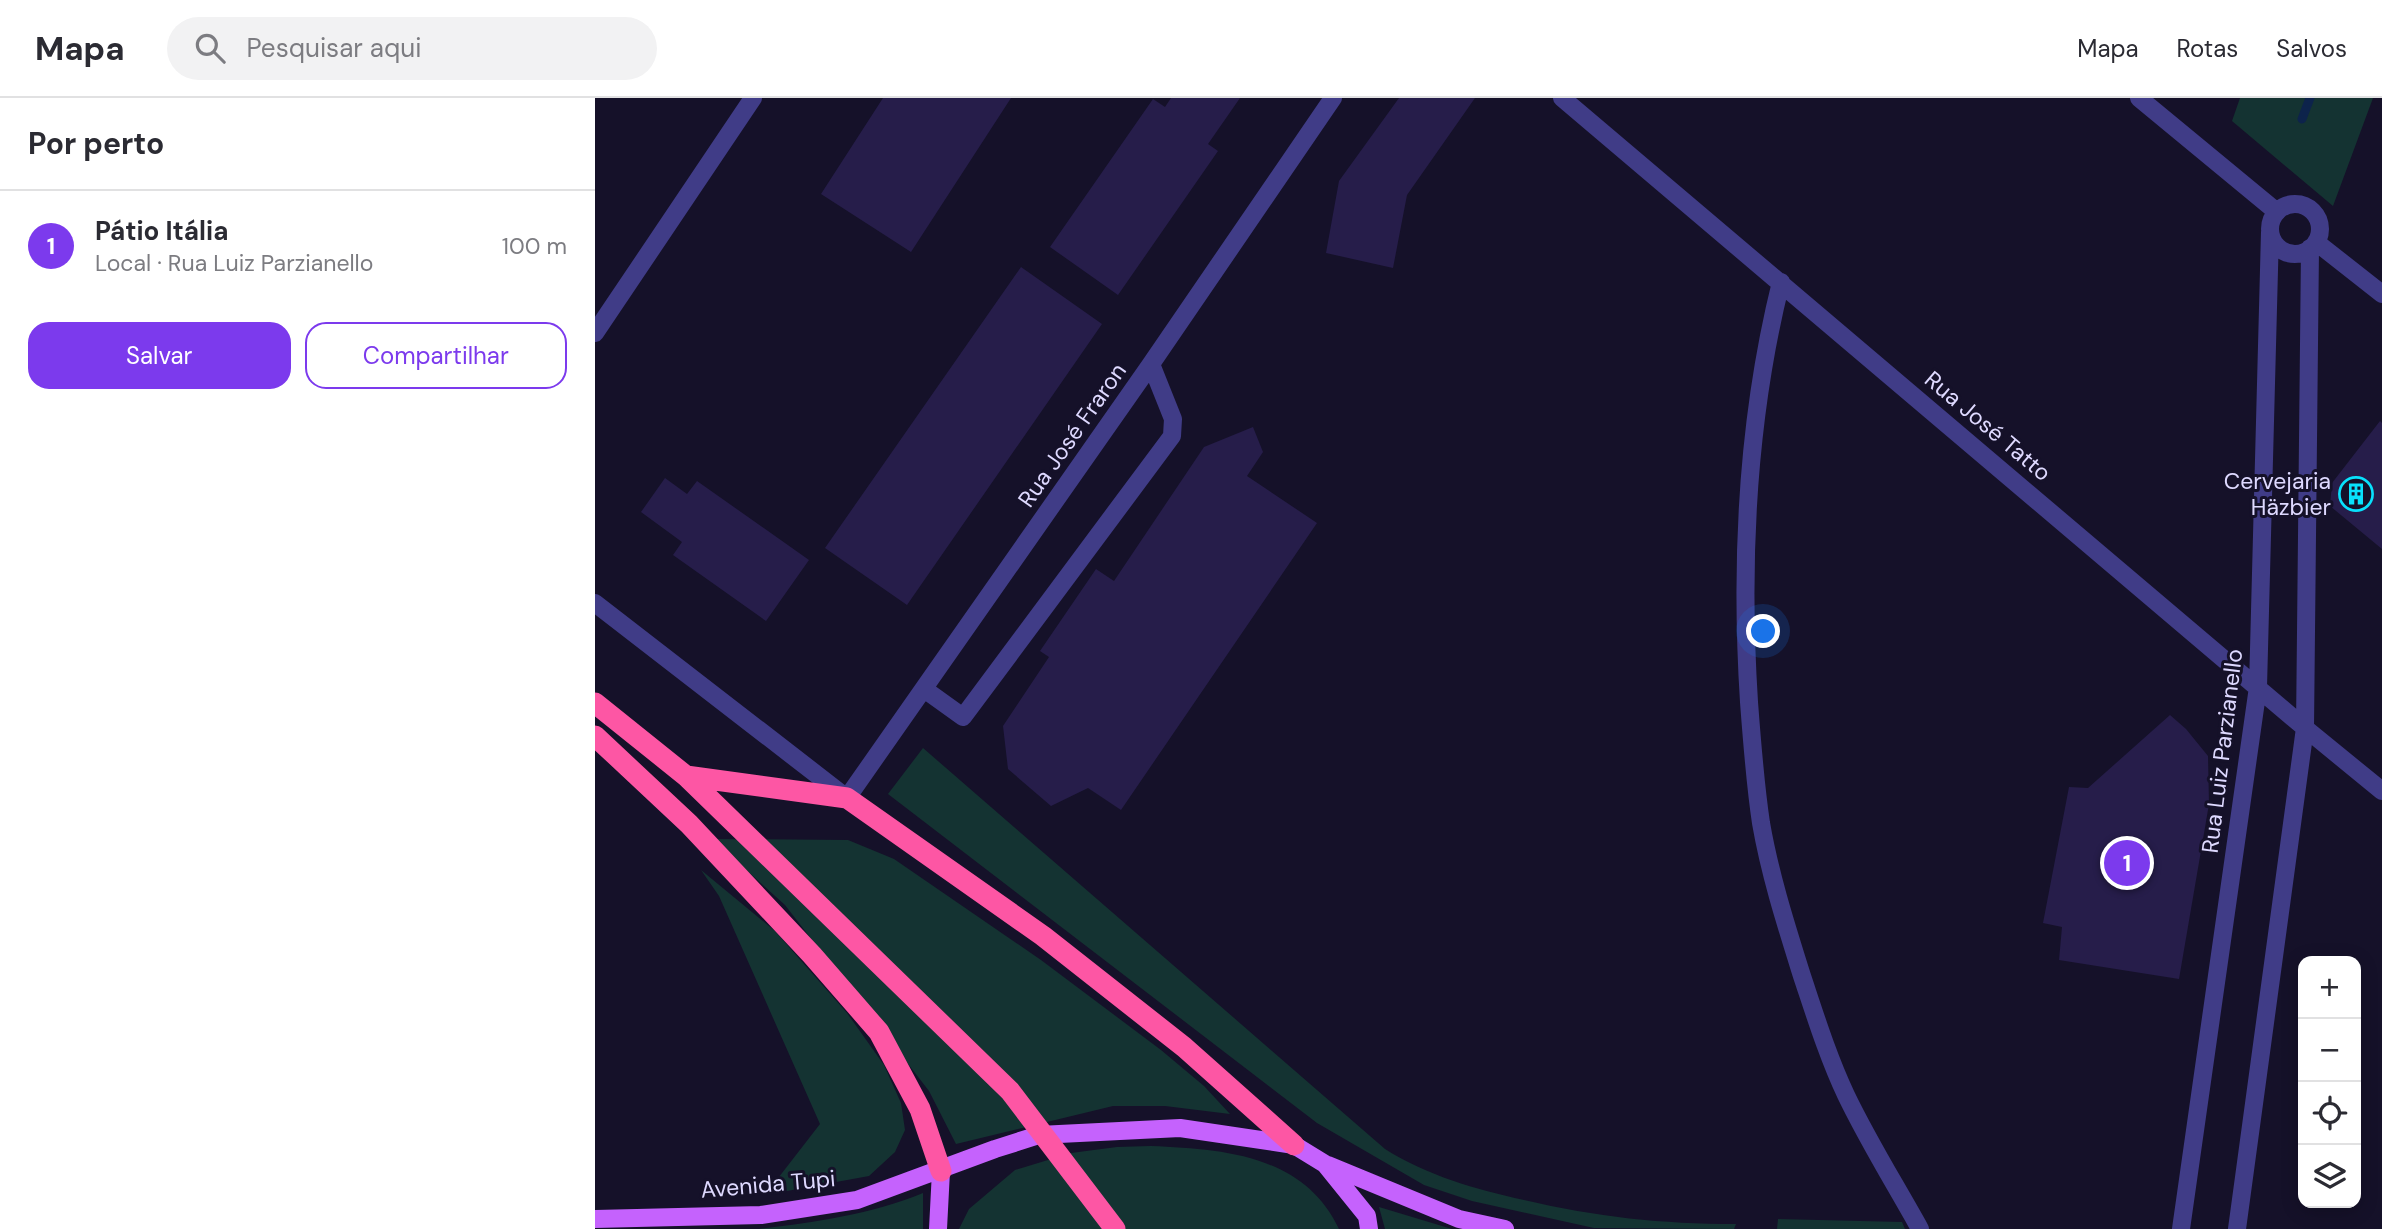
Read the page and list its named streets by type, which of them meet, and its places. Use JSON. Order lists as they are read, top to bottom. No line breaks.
{"streets":{"main road":["Avenida Tupi"],"street":["Rua José Tatto","Rua José Fraron","Rua Luiz Parzianello"]},"crossings":[["Rua José Tatto","Rua Luiz Parzianello"]],"places":{"building":["Cervejaria Häzbier"]},"page":{"header":"Mapa","search":"Pesquisar aqui","nav":["Mapa","Rotas","Salvos"],"heading":"Por perto","list":[{"mark":"1","name":"Pátio Itália","note":"Local · Rua Luiz Parzianello","value":"100 m"}],"buttons":["Salvar","Compartilhar"],"pins":"1","map_buttons":["+","−"]}}
